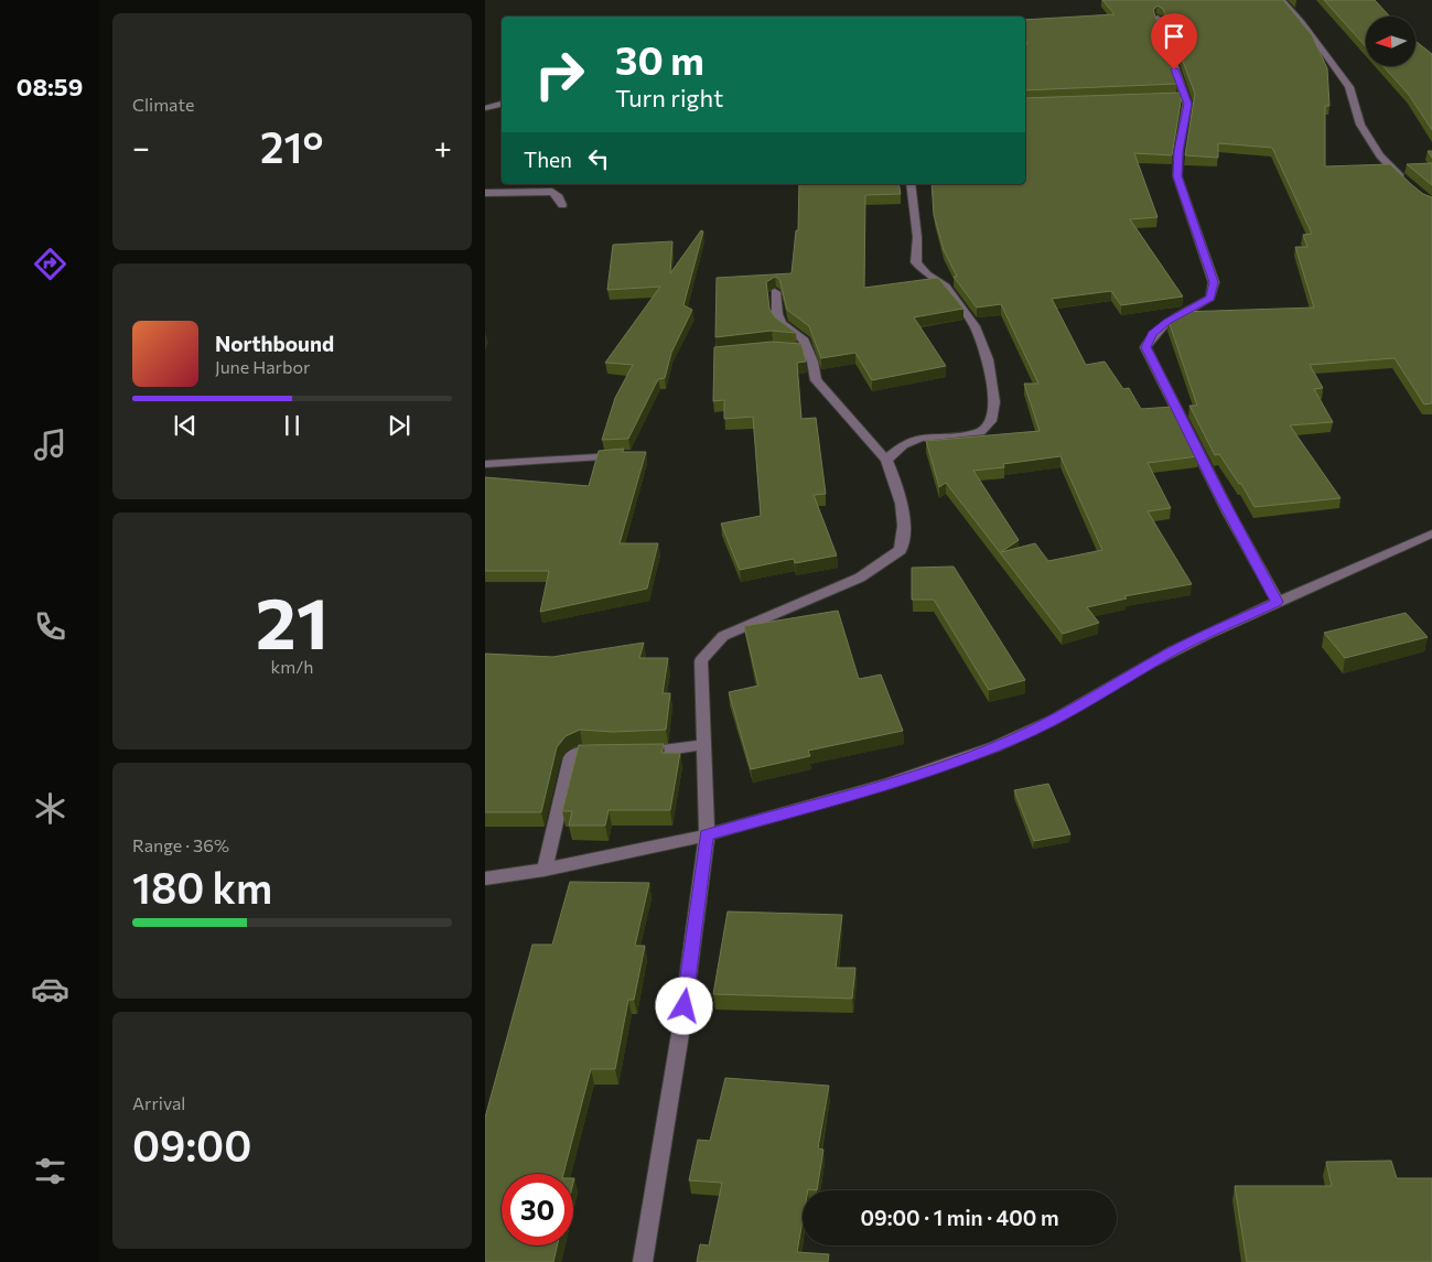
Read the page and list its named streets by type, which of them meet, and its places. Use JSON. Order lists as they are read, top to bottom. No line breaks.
{"north":"left","page":{"tabs":"08:59","tile":["Climate",["21","km/h"],["Range · 36%","180 km"],["Arrival","09:00"]],"turn":["30 m","Turn right"],"heat":["−","21°","+"],"then":"Then","song":["Northbound","June Harbor"],"limit":"30","trip":"09:00 · 1 min · 400 m"}}
